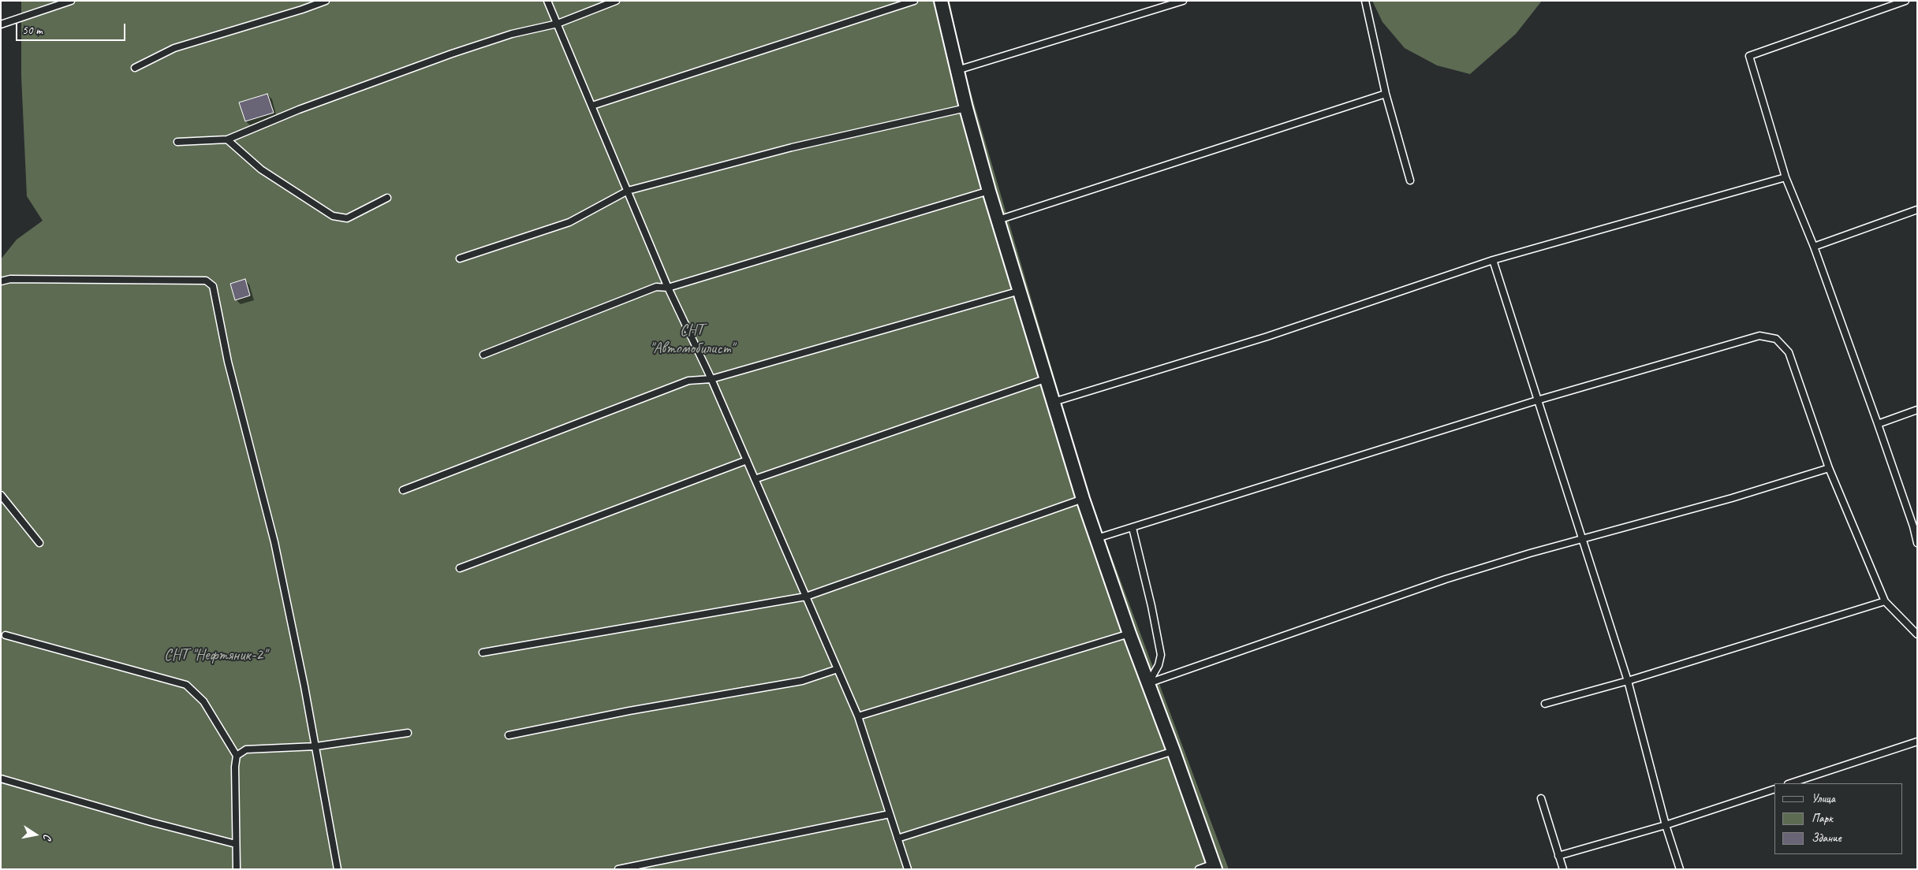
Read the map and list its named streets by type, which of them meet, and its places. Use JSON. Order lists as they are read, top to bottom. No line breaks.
{"parks":["СНТ \"Автомобилист\"","СНТ \"Нефтяник-2\""],"legend":["Улица","Парк","Здание"],"scale_bar":"50 m","north":"right"}
